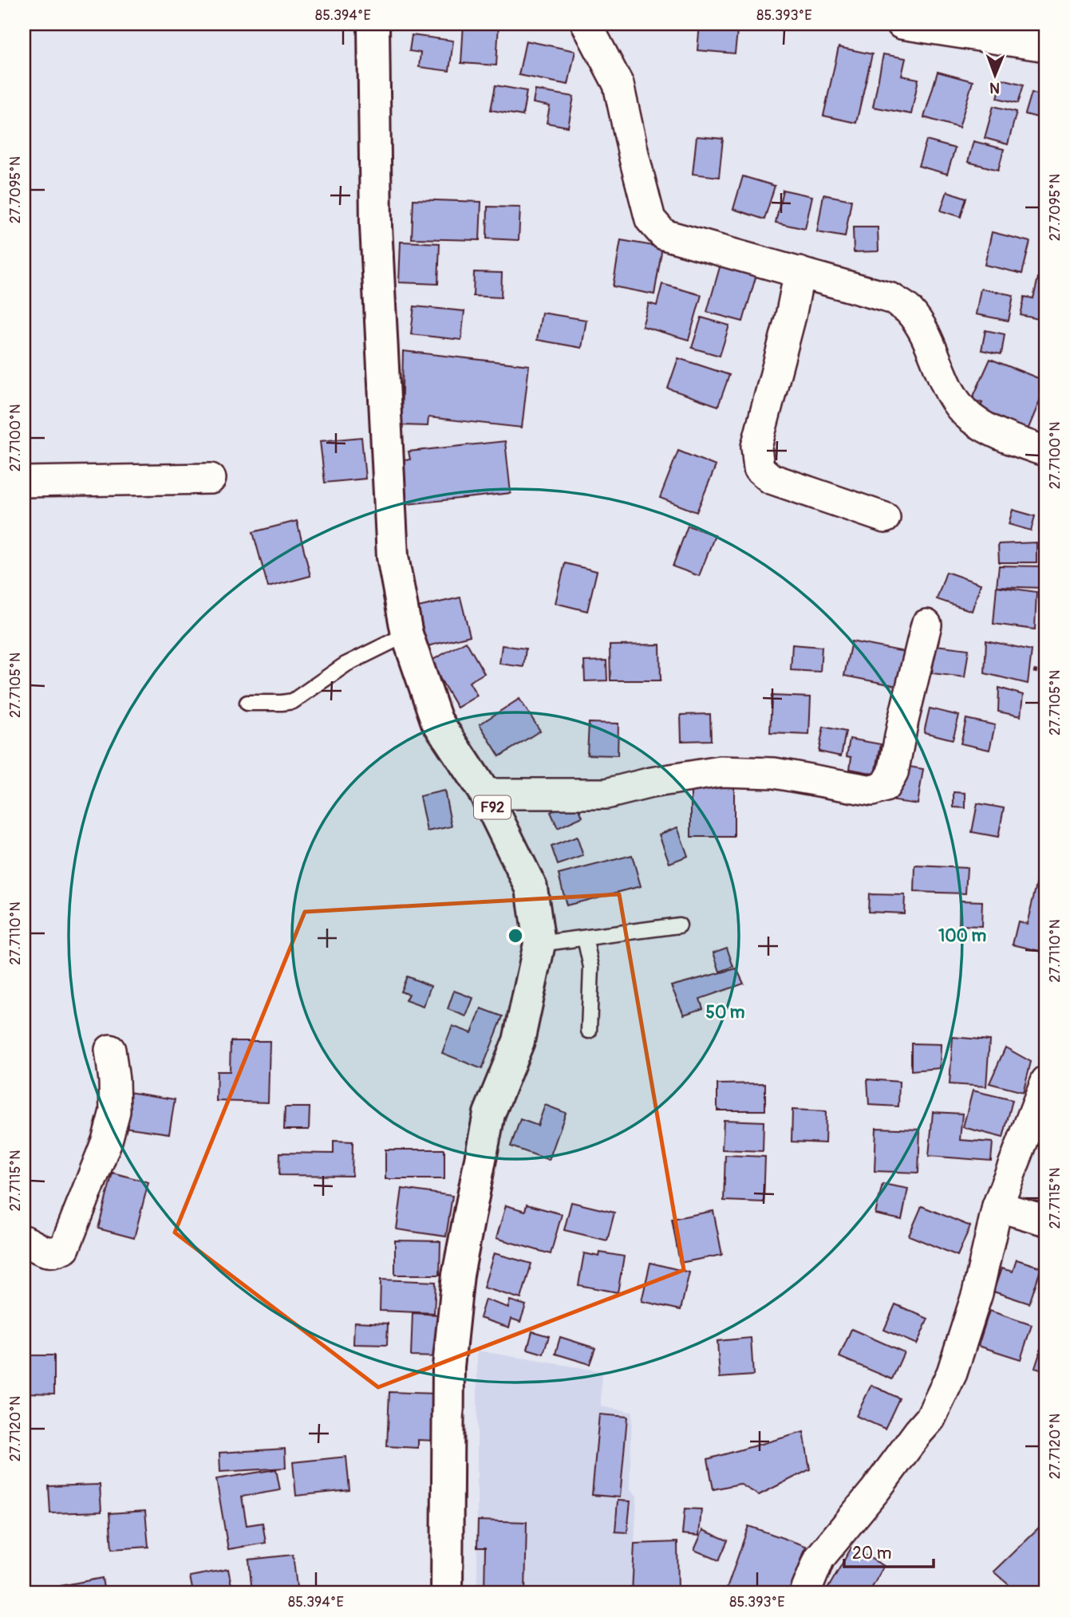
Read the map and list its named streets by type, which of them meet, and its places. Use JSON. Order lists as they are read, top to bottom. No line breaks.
{"streets":{"main road":["F92"]},"scale_bar":"20 m","north":"bottom","coordinates":["85.394°E","85.393°E","27.7095°N","27.7100°N","27.7105°N","27.7110°N","27.7115°N","27.7120°N"],"rings":["100 m","50 m"]}
